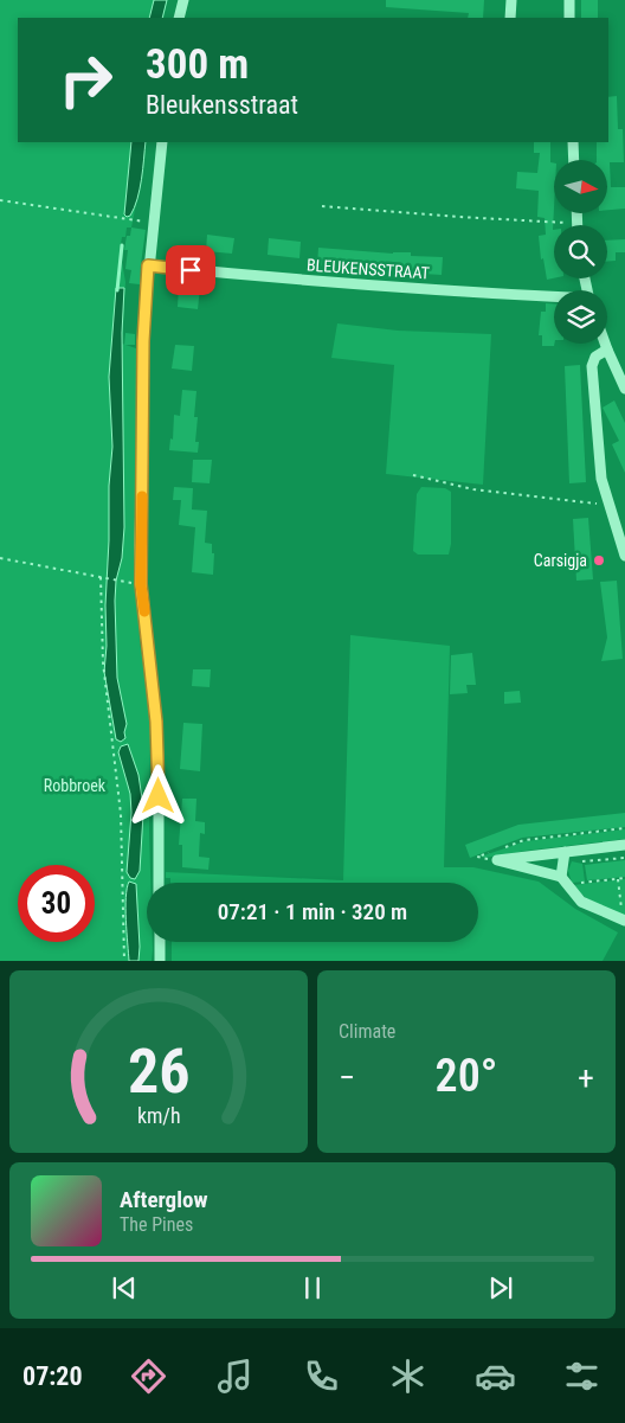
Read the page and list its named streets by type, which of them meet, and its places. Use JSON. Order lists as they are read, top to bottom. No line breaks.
{"streets":{"street":["BLEUKENSSTRAAT"]},"parks":["Robbroek"],"places":["Carsigja"],"north":"right","page":{"turn":["300 m","Bleukensstraat"],"limit":"30","trip":"07:21 · 1 min · 320 m","tile":"Climate","heat":["−","20°","+"],"song":["Afterglow","The Pines"],"tabs":"07:20","gauge":["26","km/h"]}}
